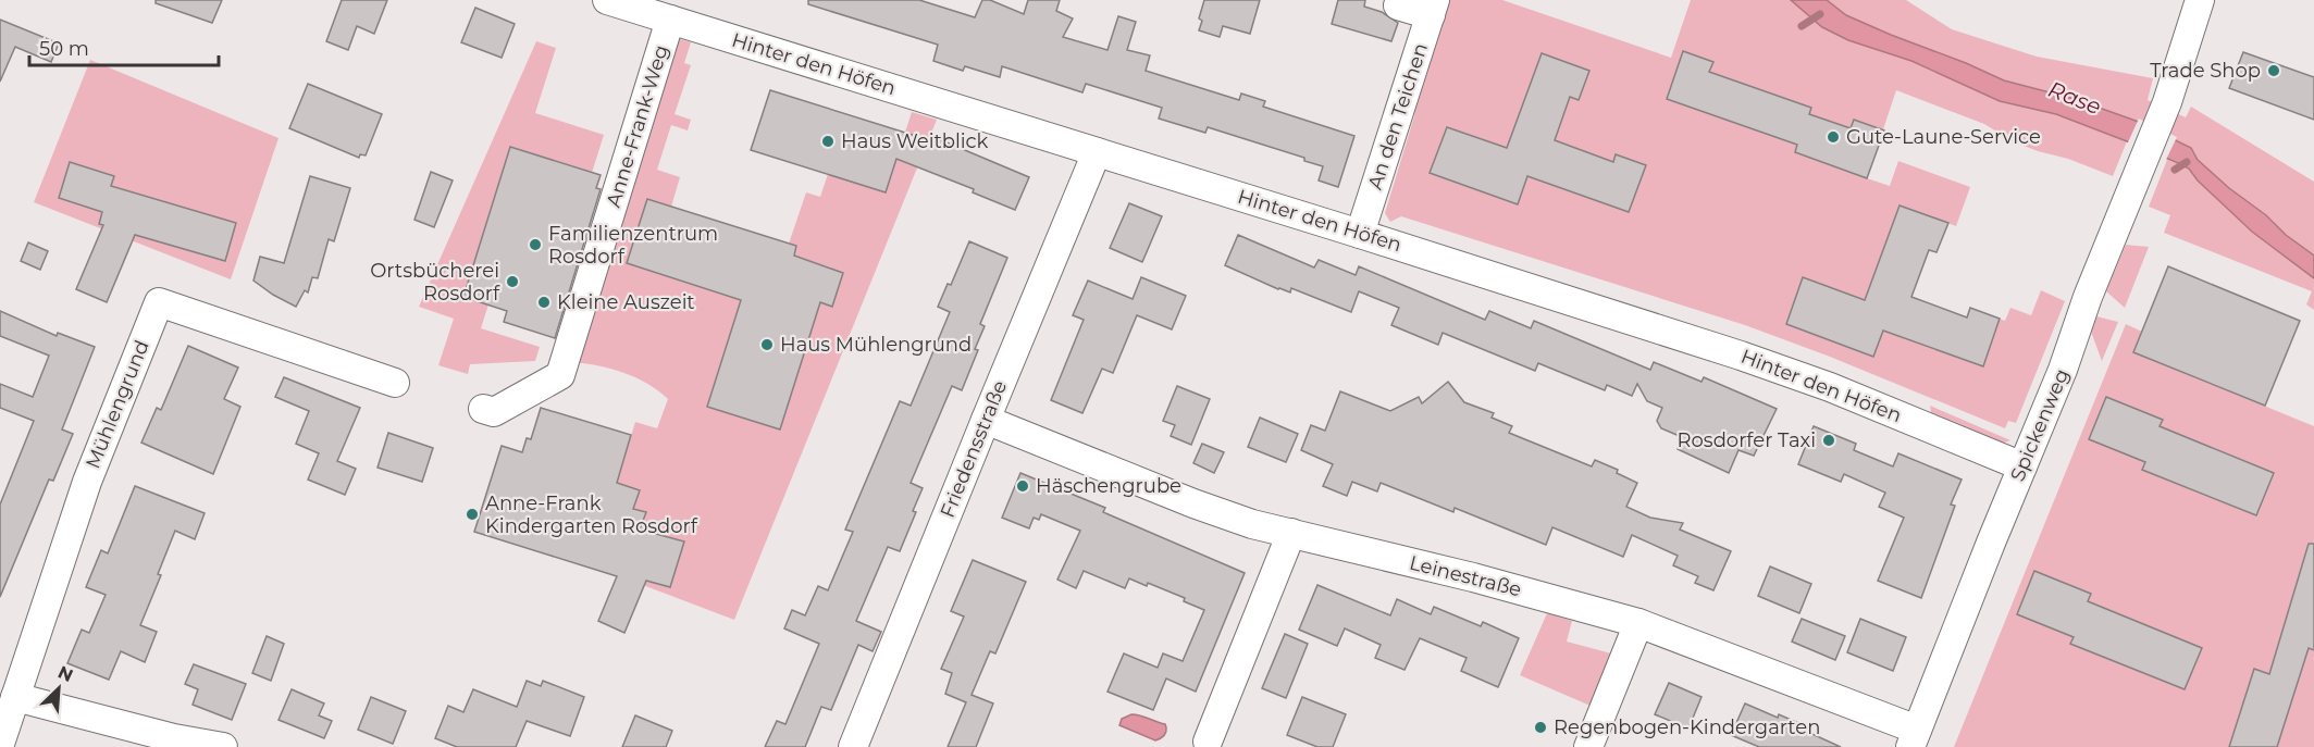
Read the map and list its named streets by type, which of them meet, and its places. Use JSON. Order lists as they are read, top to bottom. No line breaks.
{"streets":{"street":["Hinter den Höfen","An den Teichen","Anne-Frank-Weg","Mühlengrund","Spickenweg","Friedensstraße","Leinestraße"]},"crossings":[["Hinter den Höfen","An den Teichen"],["Hinter den Höfen","Anne-Frank-Weg"],["Hinter den Höfen","Spickenweg"],["Hinter den Höfen","Friedensstraße"],["Spickenweg","Leinestraße"],["Friedensstraße","Leinestraße"]],"water":["Rase"],"places":["Trade Shop","Gute-Laune-Service","Haus Weitblick","Familienzentrum Rosdorf","Ortsbücherei Rosdorf","Kleine Auszeit","Haus Mühlengrund","Rosdorfer Taxi","Häschengrube","Anne-Frank Kindergarten Rosdorf","Regenbogen-Kindergarten"],"scale_bar":"50 m","north":"top right"}
